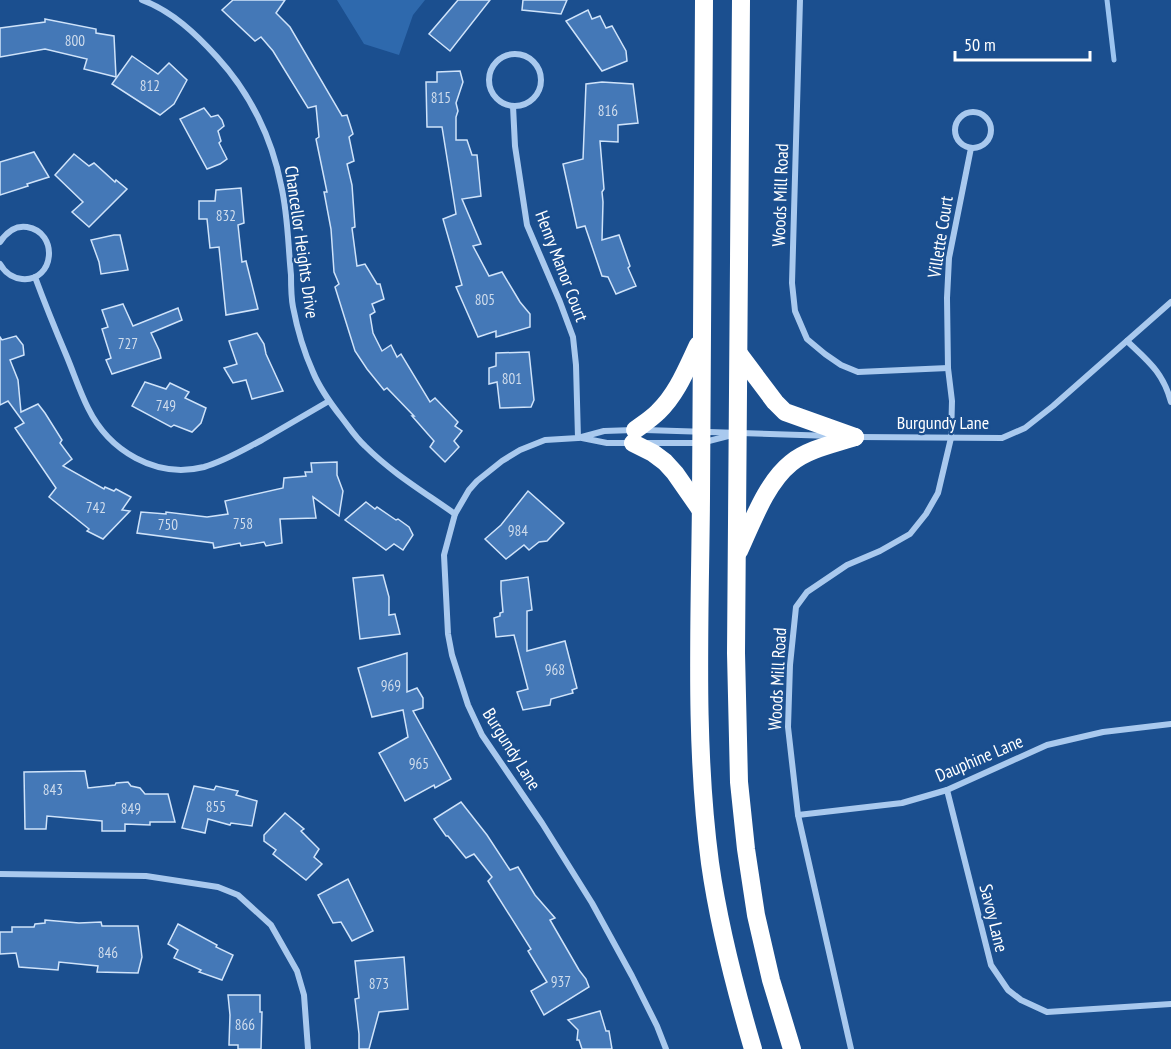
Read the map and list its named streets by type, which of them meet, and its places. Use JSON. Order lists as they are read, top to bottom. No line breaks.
{"streets":{"street":["Woods Mill Road","Villette Court","Chancellor Heights Drive","Henry Manor Court","Burgundy Lane","Dauphine Lane","Savoy Lane"]},"crossings":[["Woods Mill Road","Villette Court"],["Woods Mill Road","Burgundy Lane"],["Woods Mill Road","Dauphine Lane"],["Chancellor Heights Drive","Burgundy Lane"],["Henry Manor Court","Burgundy Lane"],["Dauphine Lane","Savoy Lane"]],"house_numbers":["800","812","815","816","832","805","727","801","749","742","758","750","984","968","969","965","843","855","849","846","937","873","866"],"scale_bar":"50 m"}
